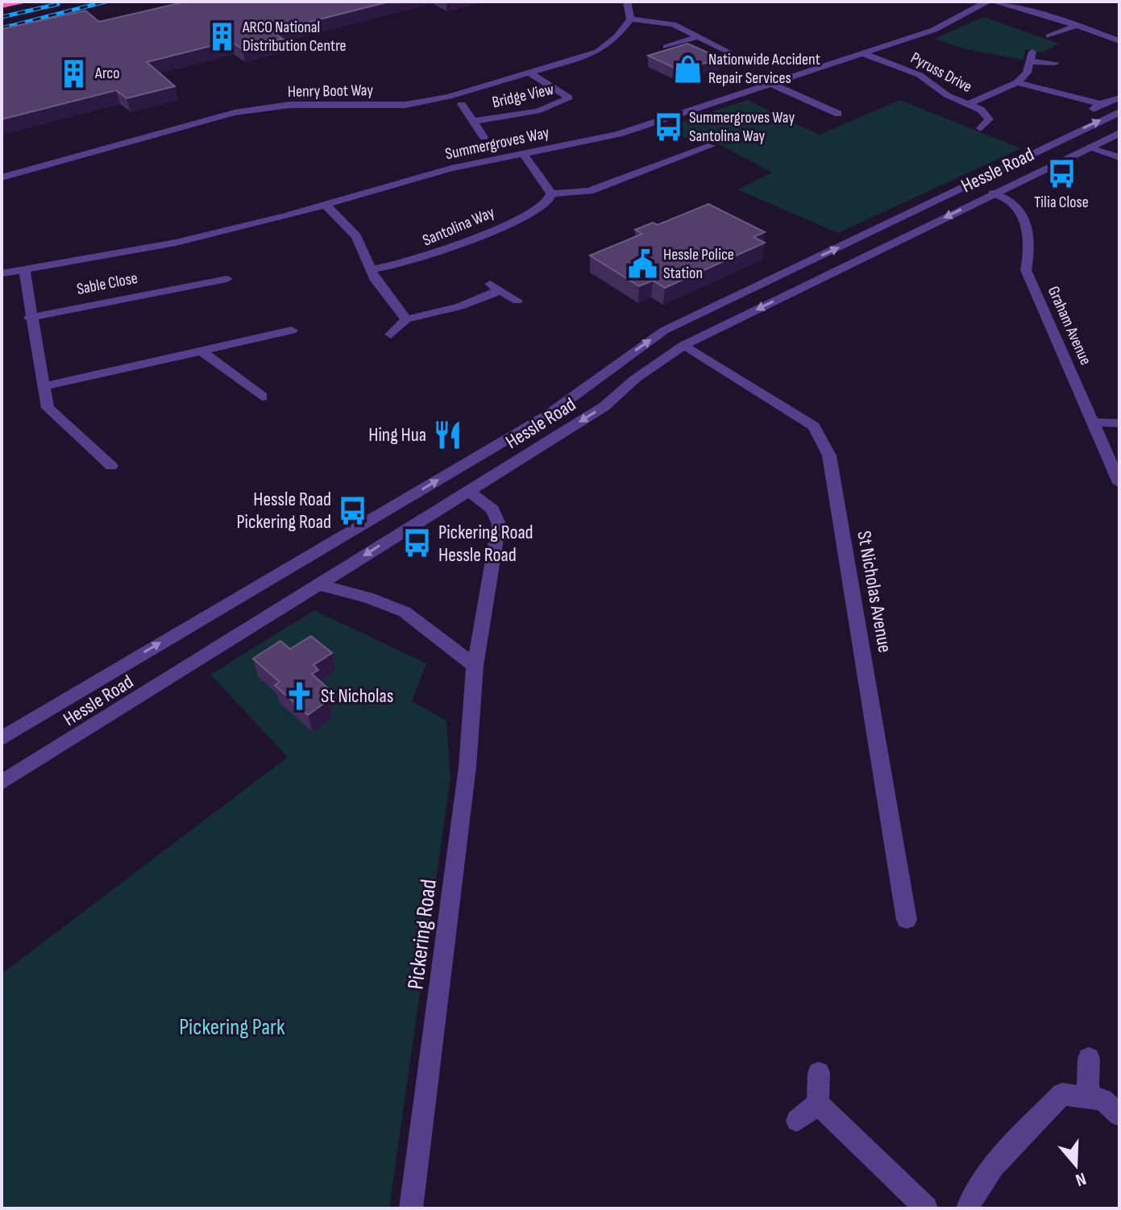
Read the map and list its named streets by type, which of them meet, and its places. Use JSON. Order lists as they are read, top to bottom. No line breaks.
{"streets":{"street":["Pyruss Drive","Henry Boot Way","Bridge View","Summergroves Way","Hessle Road","Santolina Way","Sable Close","Graham Avenue","St Nicholas Avenue","Pickering Road"]},"crossings":[["Pyruss Drive","Summergroves Way"],["Henry Boot Way","Bridge View"],["Hessle Road","Graham Avenue"],["Hessle Road","St Nicholas Avenue"],["Hessle Road","Pickering Road"]],"parks":["Pickering Park"],"places":{"building":["ARCO National Distribution Centre","Arco"],"shop":["Nationwide Accident Repair Services"],"bus stop":["Summergroves Way Santolina Way","Tilia Close","Hessle Road Pickering Road","Pickering Road Hessle Road"],"public building":["Hessle Police Station"],"restaurant":["Hing Hua"],"church":["St Nicholas"]},"north":"bottom"}
